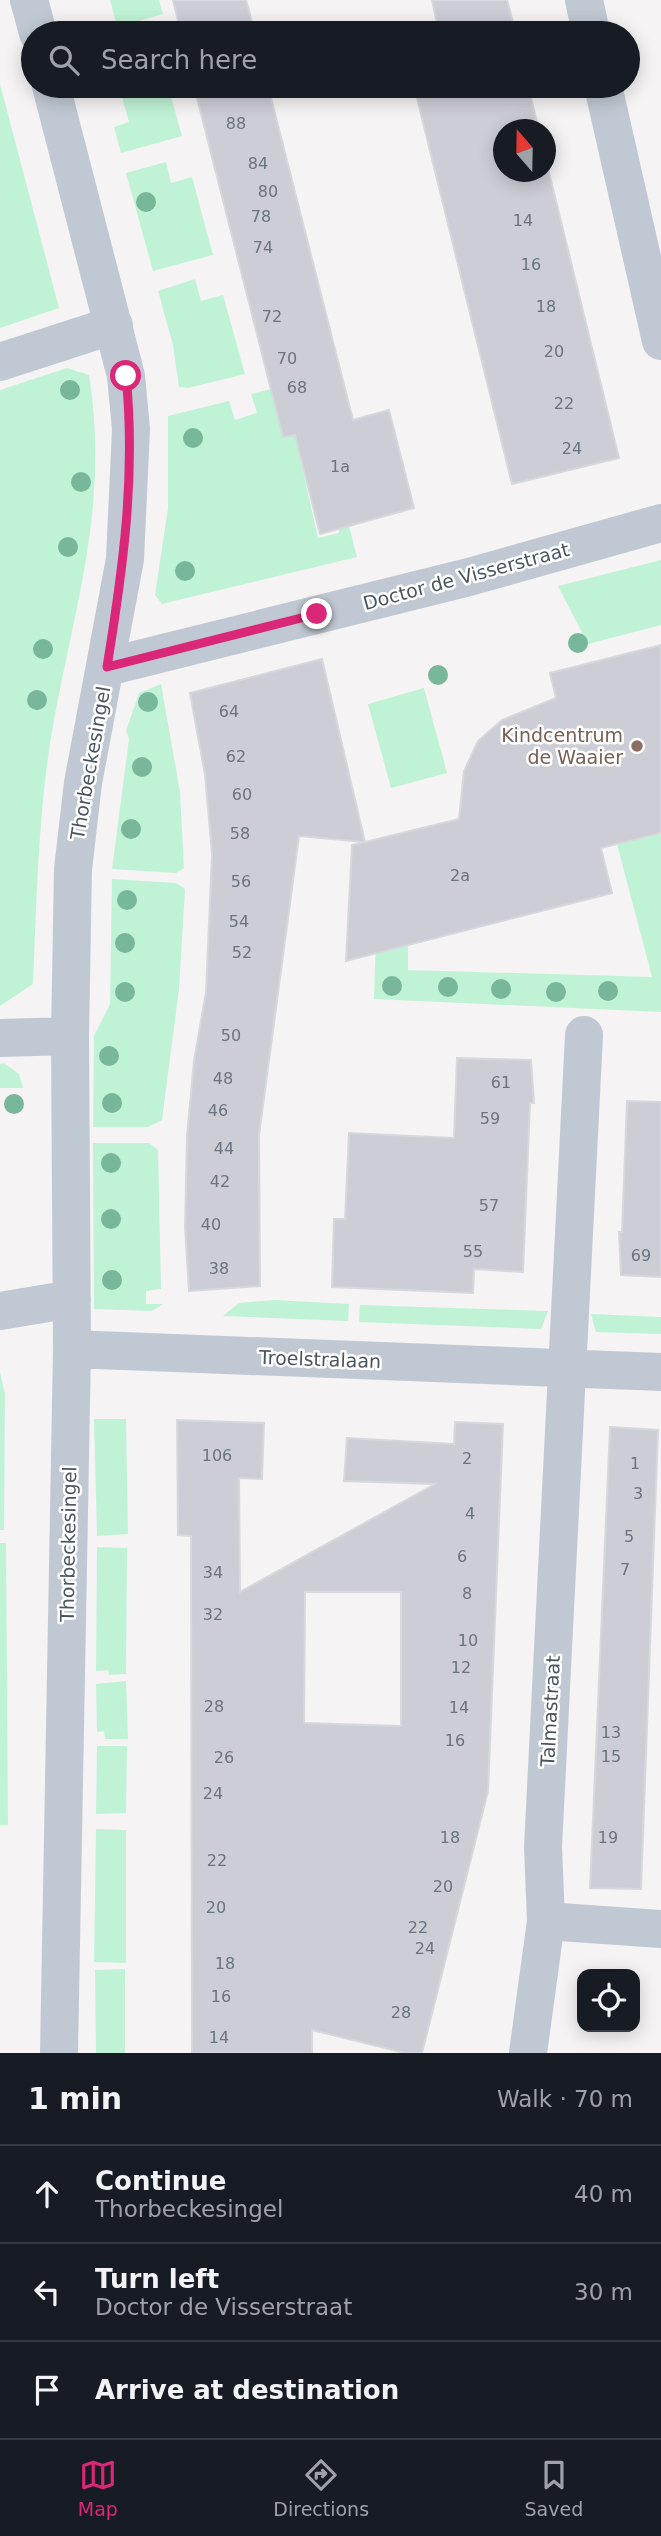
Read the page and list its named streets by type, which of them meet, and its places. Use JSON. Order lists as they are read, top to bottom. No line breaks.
{"streets":{"street":["Doctor de Visserstraat","Thorbeckesingel","Troelstralaan","Talmastraat"]},"crossings":[["Doctor de Visserstraat","Thorbeckesingel"],["Thorbeckesingel","Troelstralaan"],["Troelstralaan","Talmastraat"]],"places":["Kindcentrum de Waaier"],"house_numbers":["88","84","80","78","14","74","16","18","72","20","70","68","22","24","1a","64","62","60","58","2a","56","54","52","50","48","61","46","59","44","42","57","40","55","69","38","106","2","1","3","4","5","6","7","34","8","32","10","12","28","14","13","16","15","26","24","18","19","22","20","20","22","24","18","16","28","14"],"north":"top","page":{"search":"Search here","heading":["1 min","Walk · 70 m"],"list":[["Continue","Thorbeckesingel","40 m"],["Turn left","Doctor de Visserstraat","30 m"],"Arrive at destination"],"nav":["Map","Directions","Saved"]}}
